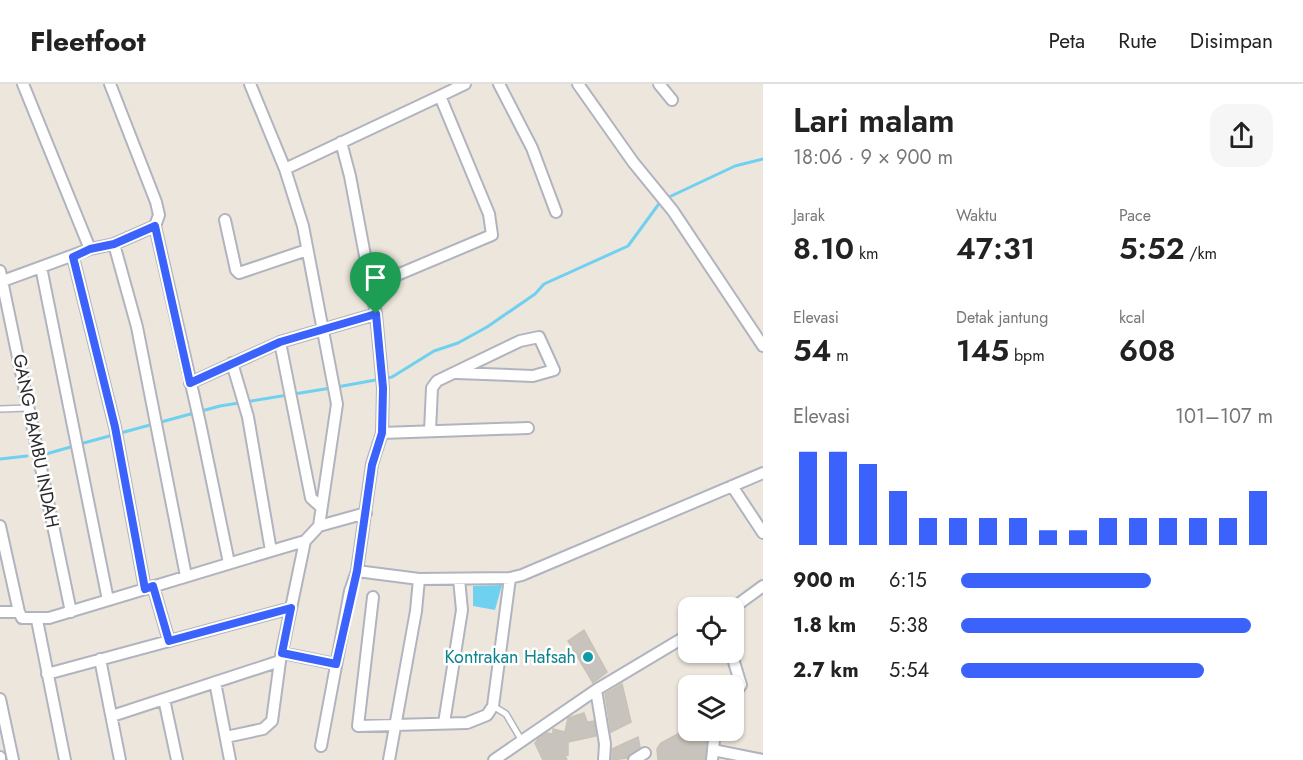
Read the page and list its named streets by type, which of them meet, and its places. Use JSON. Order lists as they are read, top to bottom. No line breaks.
{"streets":{"street":["GANG BAMBU INDAH"]},"places":["Kontrakan Hafsah"],"page":{"header":"Fleetfoot","nav":["Peta","Rute","Disimpan"],"heading":["Lari malam","18:06 · 9 × 900 m"],"stats":[["Jarak","8.10 km"],["Waktu","47:31"],["Pace","5:52 /km"],["Elevasi","54 m"],["Detak jantung","145 bpm"],["kcal","608"]],"chart":["Elevasi","101–107 m"],"list":[{"name":"900 m","note":"6:15"},{"name":"1.8 km","note":"5:38"},{"name":"2.7 km","note":"5:54"}]}}
